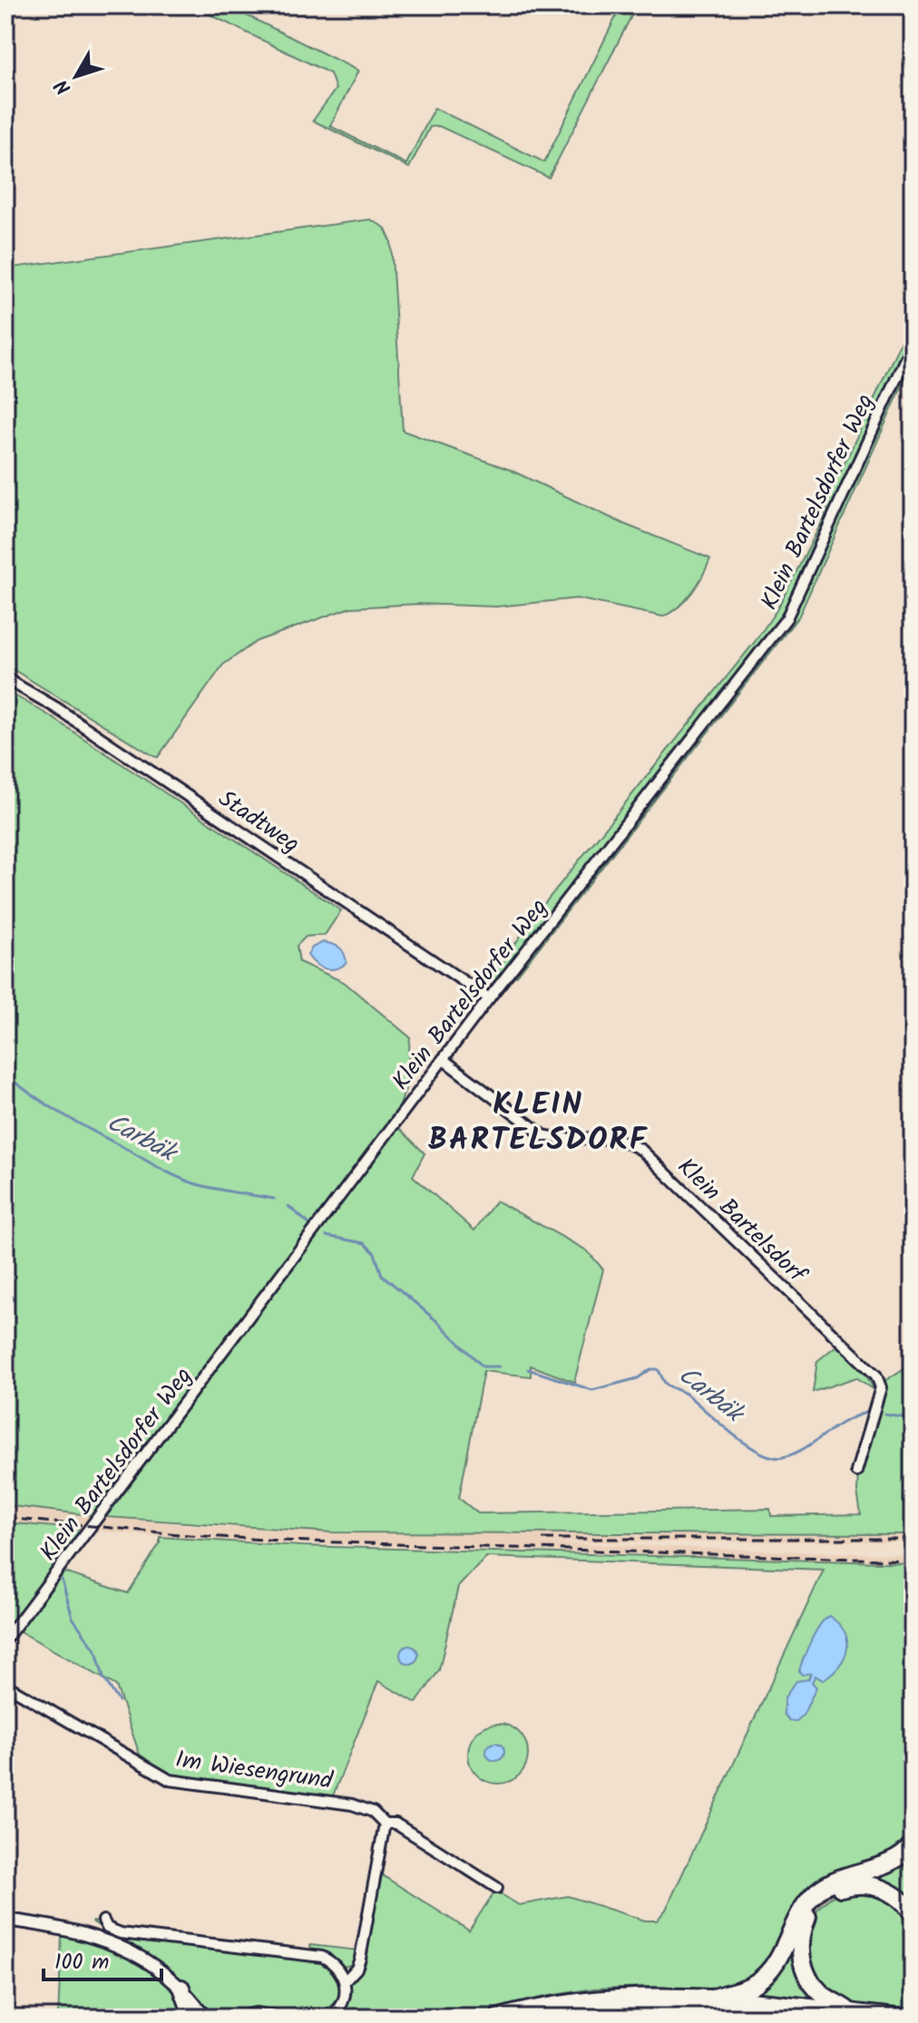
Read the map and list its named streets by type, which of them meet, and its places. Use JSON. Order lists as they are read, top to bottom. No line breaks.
{"streets":{"street":["Klein Bartelsdorfer Weg","Stadtweg","Klein Bartelsdorf","Im Wiesengrund"]},"crossings":[["Klein Bartelsdorfer Weg","Stadtweg"],["Klein Bartelsdorfer Weg","Klein Bartelsdorf"]],"districts":["KLEIN BARTELSDORF"],"water":["Carbäk"],"scale_bar":"100 m","north":"bottom left"}
